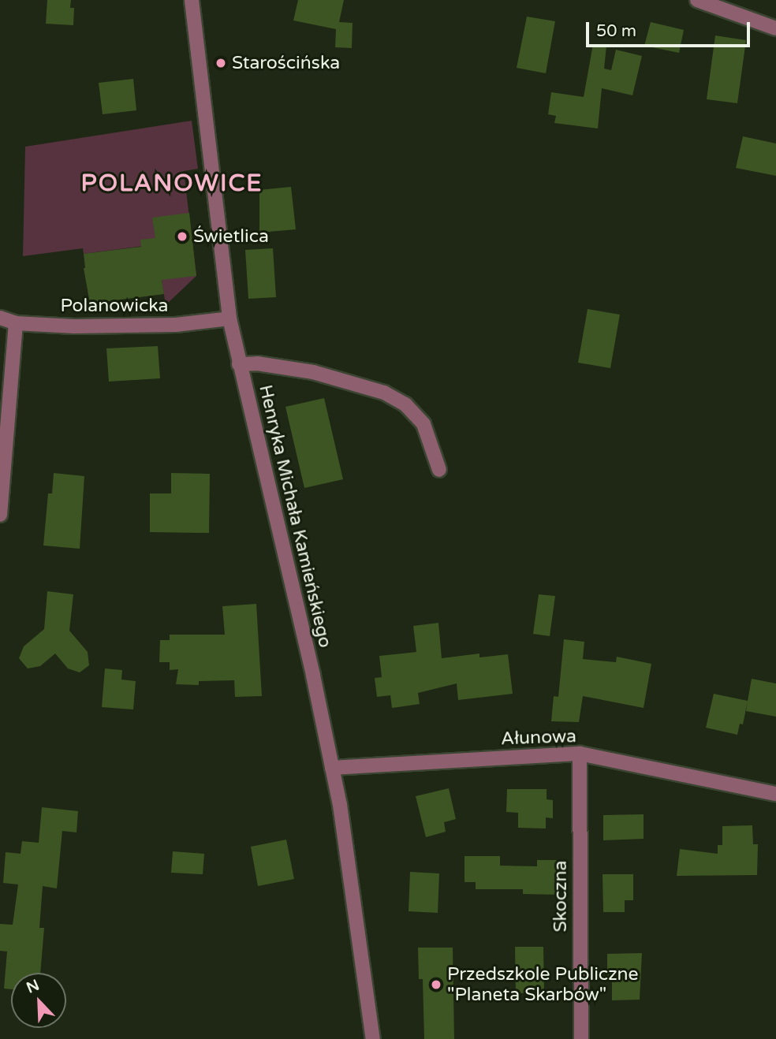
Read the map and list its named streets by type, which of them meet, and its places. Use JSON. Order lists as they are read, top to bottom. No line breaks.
{"streets":{"street":["Polanowicka","Henryka Michała Kamieńskiego","Ałunowa","Skoczna"]},"crossings":[["Polanowicka","Henryka Michała Kamieńskiego"],["Henryka Michała Kamieńskiego","Ałunowa"],["Ałunowa","Skoczna"]],"districts":["POLANOWICE"],"places":["Starościńska","Świetlica","Przedszkole Publiczne \"Planeta Skarbów\""],"scale_bar":"50 m","north":"top left"}
